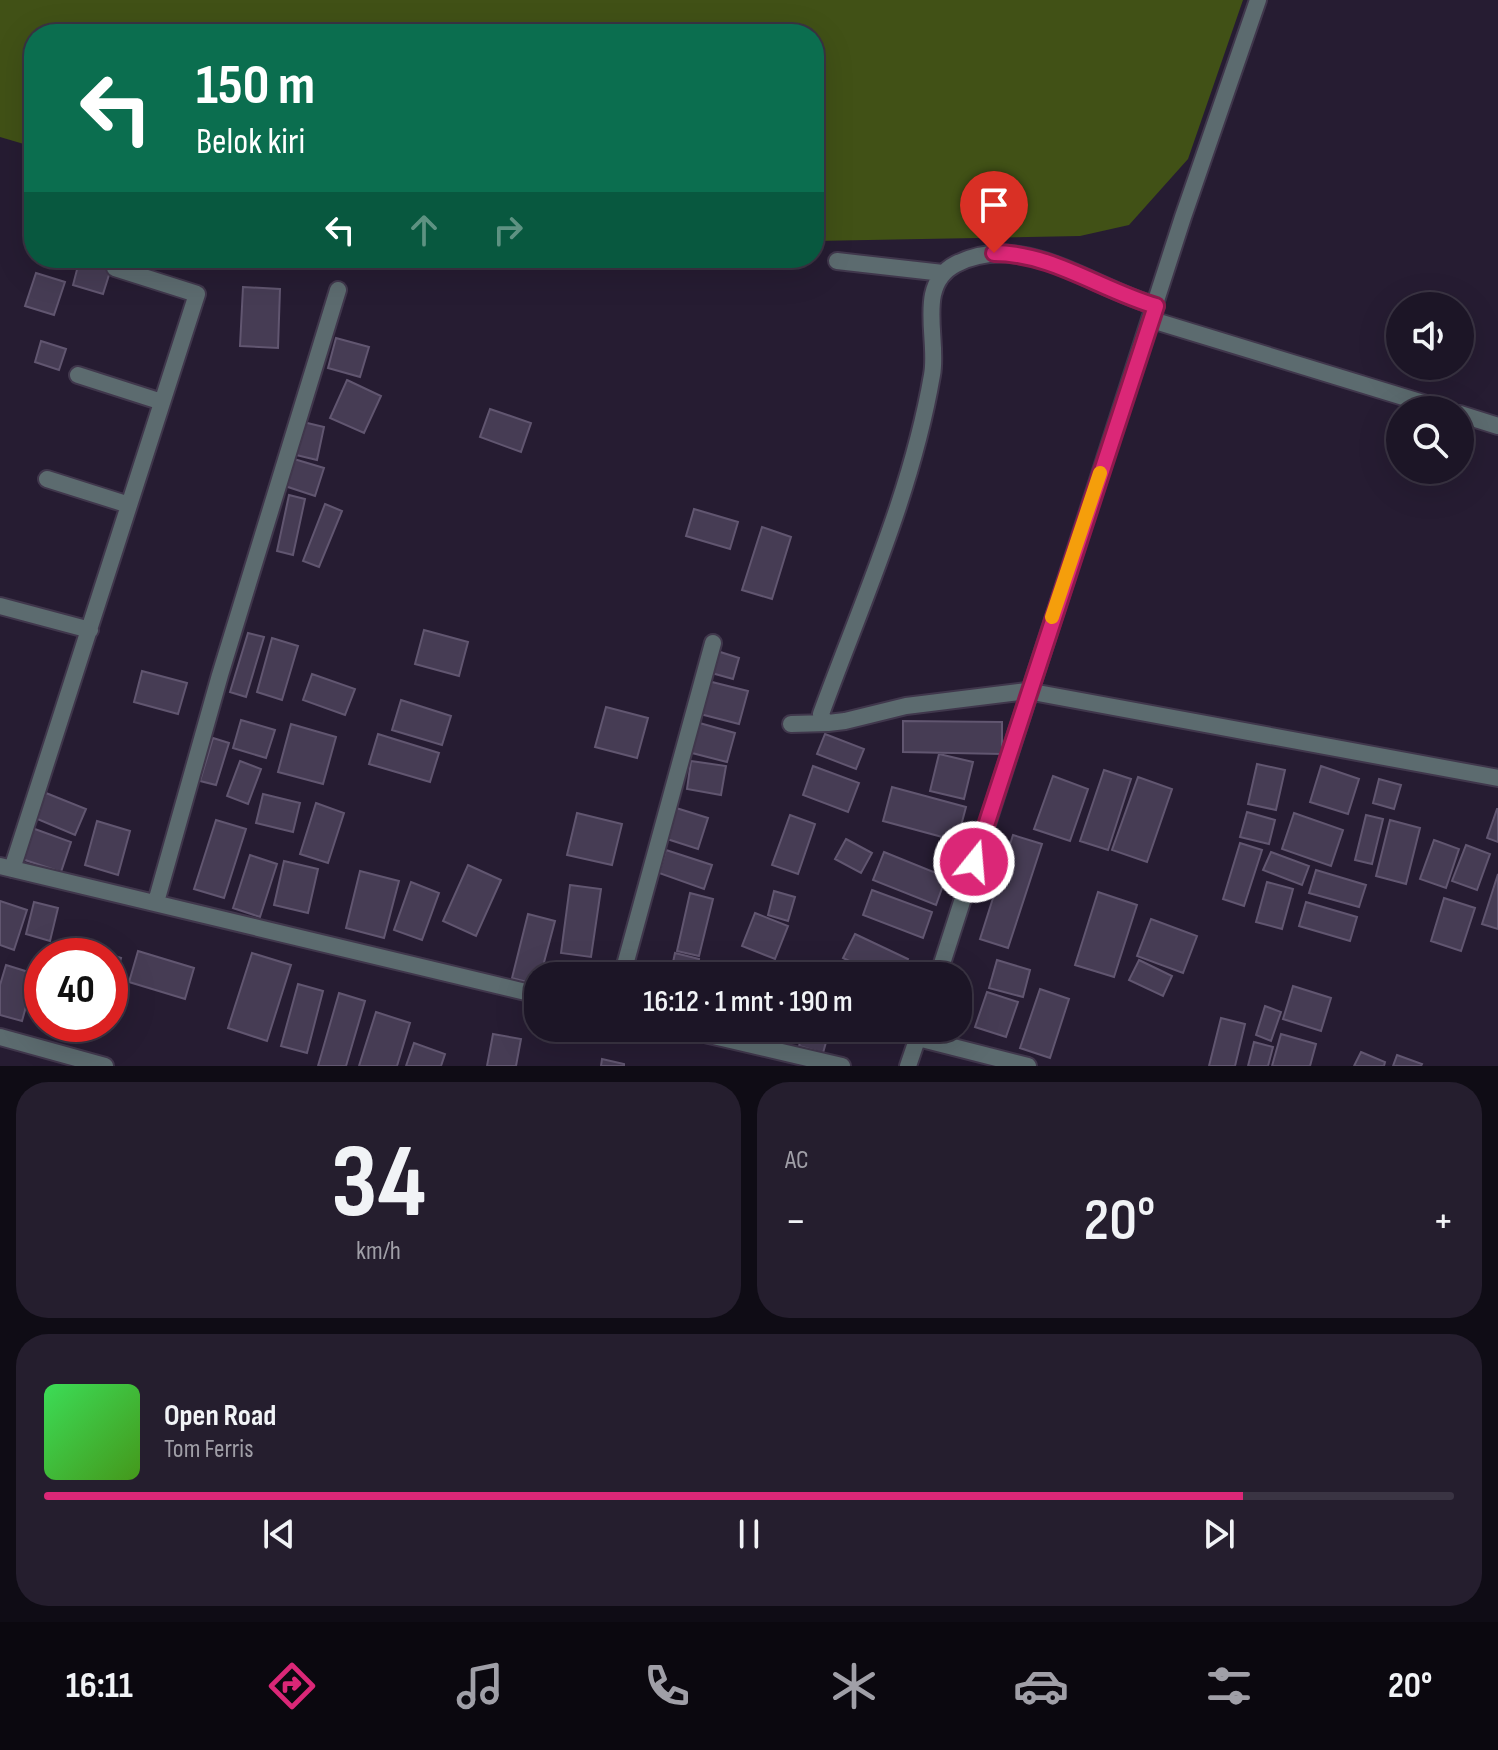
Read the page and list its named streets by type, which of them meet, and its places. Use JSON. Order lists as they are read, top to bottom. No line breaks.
{"page":{"turn":["150 m","Belok kiri"],"limit":"40","trip":"16:12 · 1 mnt · 190 m","tile":[["34","km/h"],"AC"],"heat":["−","20°","+"],"song":["Open Road","Tom Ferris"],"tabs":["16:11","20°"]}}
